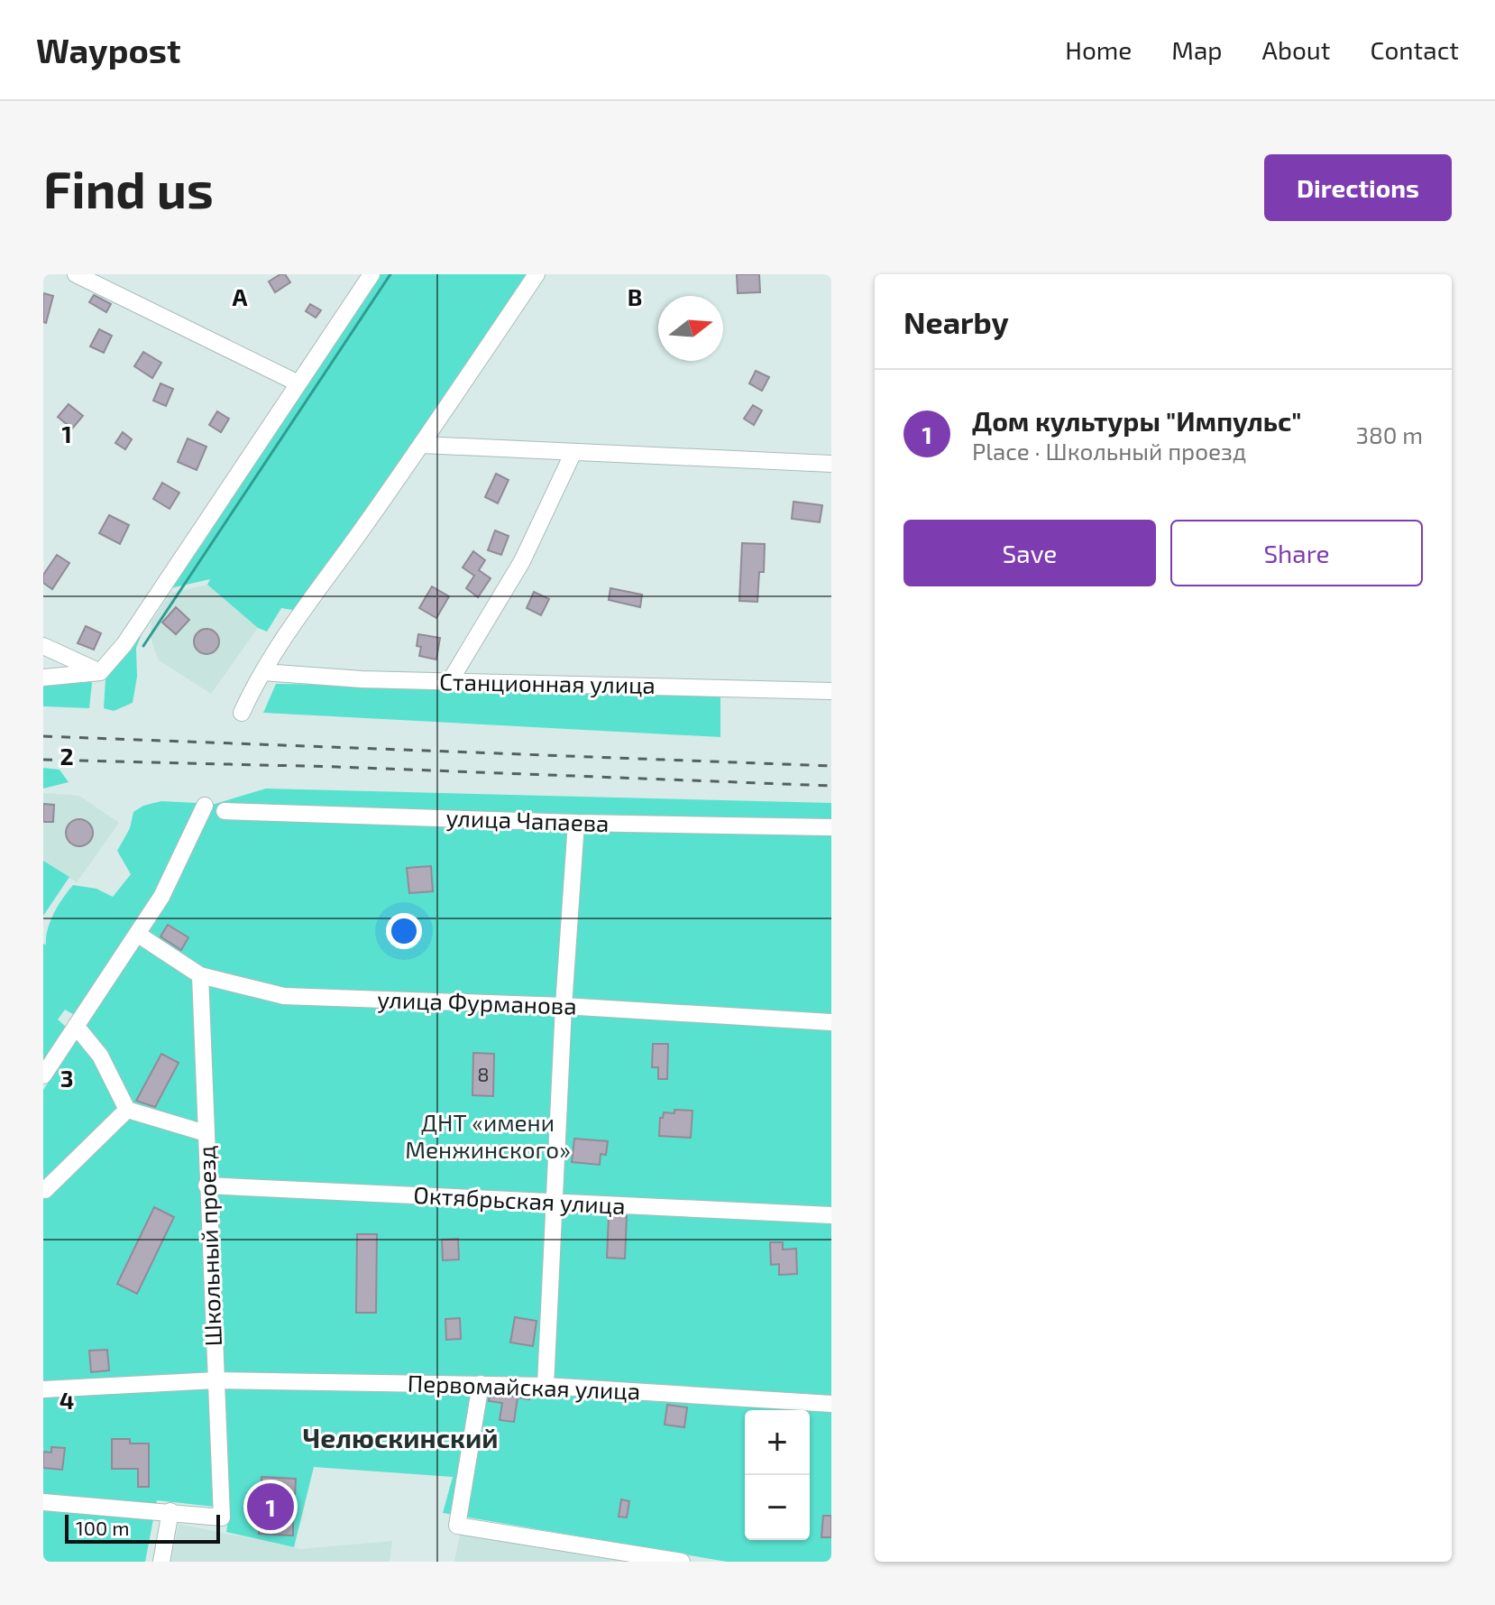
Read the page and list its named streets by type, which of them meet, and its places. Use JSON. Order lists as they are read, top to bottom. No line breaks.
{"streets":{"street":["Станционная улица","улица Чапаева","улица Фурманова","Октябрьская улица","Школьный проезд","Первомайская улица"]},"crossings":[["улица Фурманова","Школьный проезд"],["Октябрьская улица","Школьный проезд"],["Школьный проезд","Первомайская улица"]],"districts":["Челюскинский"],"parks":["ДНТ «имени Менжинского»"],"house_numbers":["8"],"scale_bar":"100 m","north":"right","page":{"header":"Waypost","nav":["Home","Map","About","Contact"],"buttons":["Directions",["Save","Share"]],"title":"Find us","heading":"Nearby","list":[{"mark":"1","name":"Дом культуры \"Импульс\"","note":"Place · Школьный проезд","value":"380 m"}],"map_buttons":["+","−"],"pins":"1","scale":"100 m"},"grid":{"columns":["A","B"],"rows":["1","2","3","4"]}}
